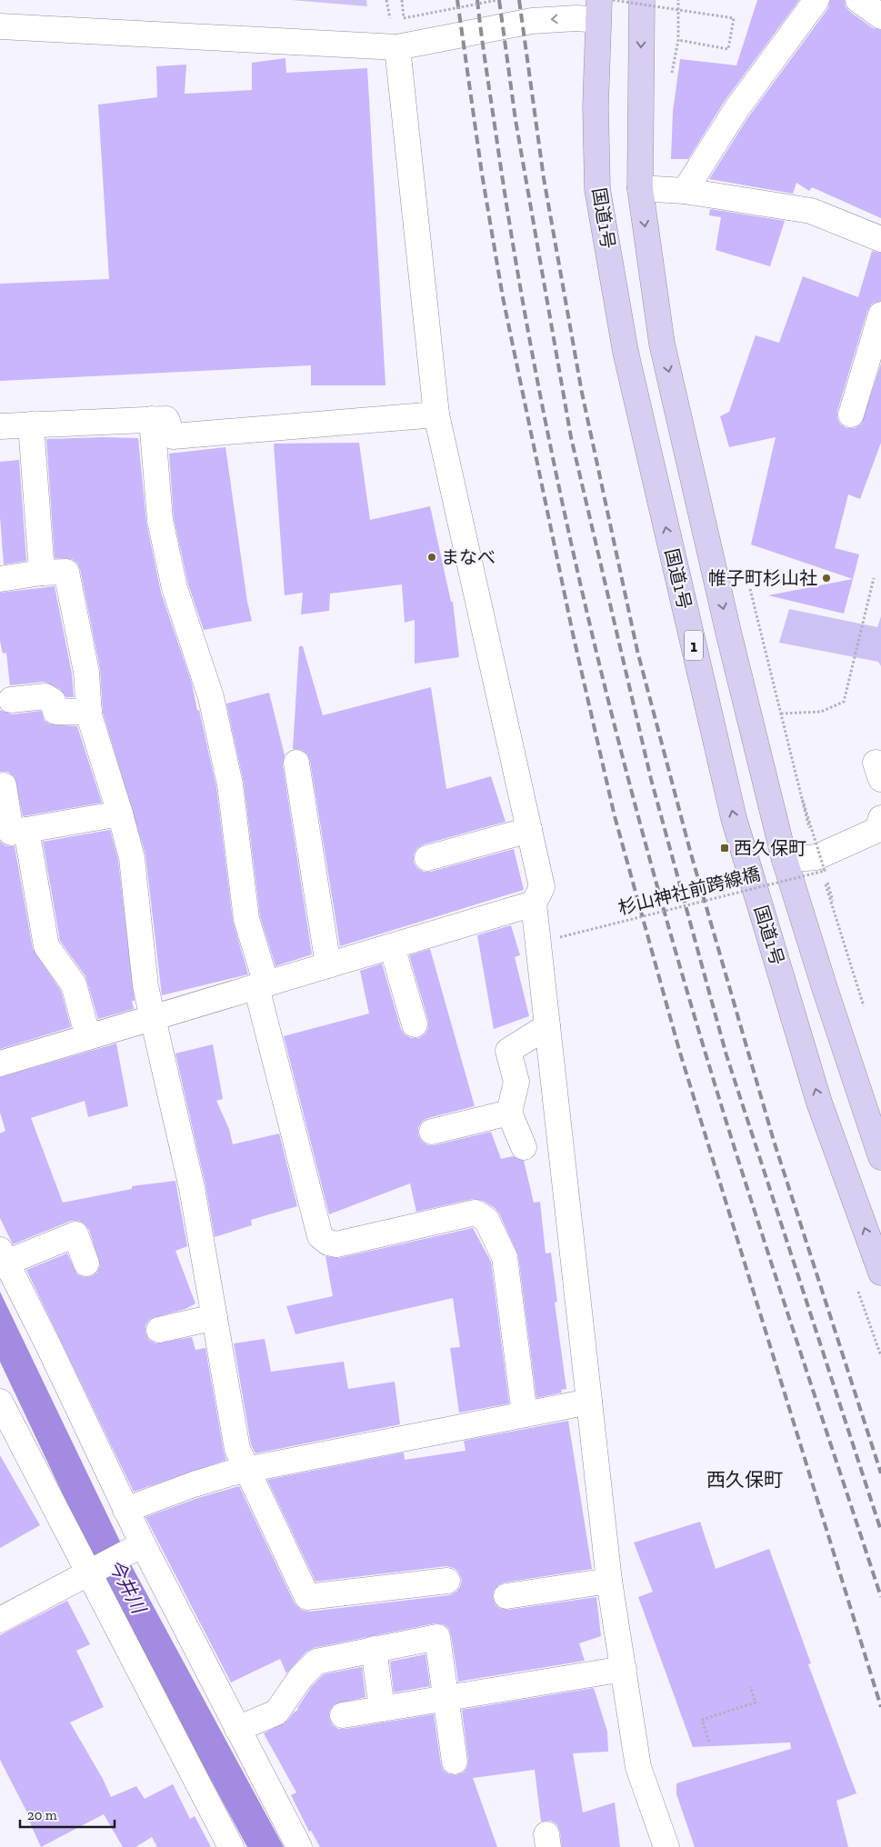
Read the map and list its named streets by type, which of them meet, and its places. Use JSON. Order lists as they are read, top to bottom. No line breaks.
{"streets":{"highway":["国道1号","1"],"path":["杉山神社前跨線橋"]},"districts":["西久保町"],"water":["今井川"],"places":{"other":["まなべ","帷子町杉山社"],"transit":["西久保町"]},"scale_bar":"20 m"}
